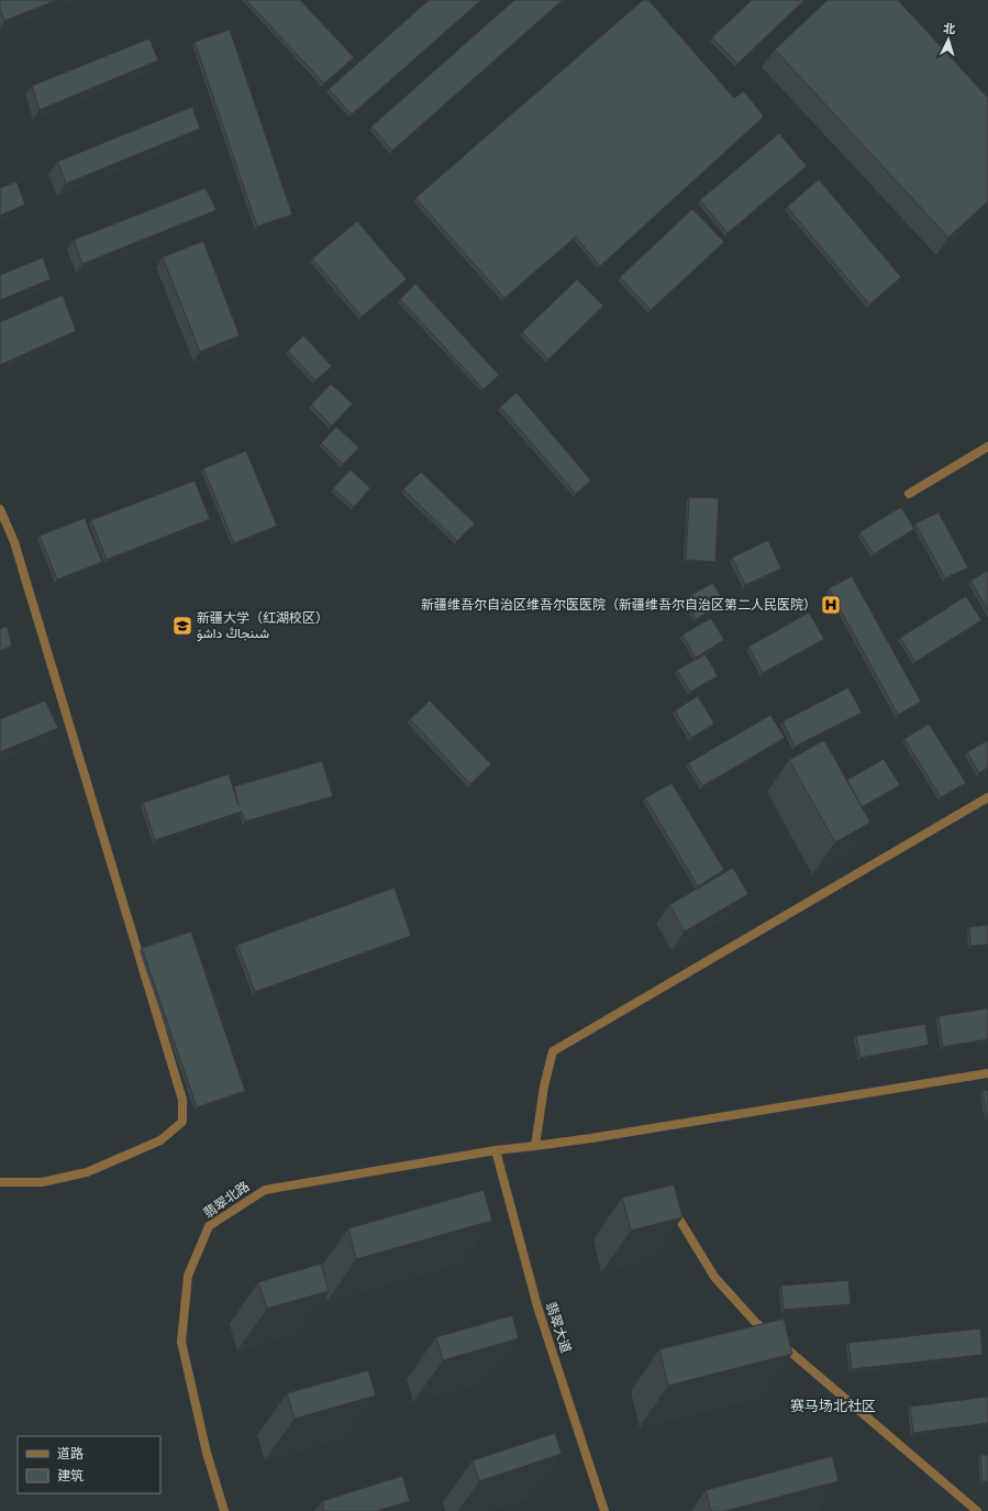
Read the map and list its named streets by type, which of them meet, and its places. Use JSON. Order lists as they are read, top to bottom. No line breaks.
{"streets":{"street":["翡翠北路","翡翠大道"]},"crossings":[["翡翠北路","翡翠大道"]],"districts":["赛马场北社区"],"places":{"hospital":["新疆维吾尔自治区维吾尔医医院（新疆维吾尔自治区第二人民医院）"],"school or university":["新疆大学（红湖校区） شىنجاڭ داشۆ"]},"legend":["道路","建筑"],"north":"top"}
